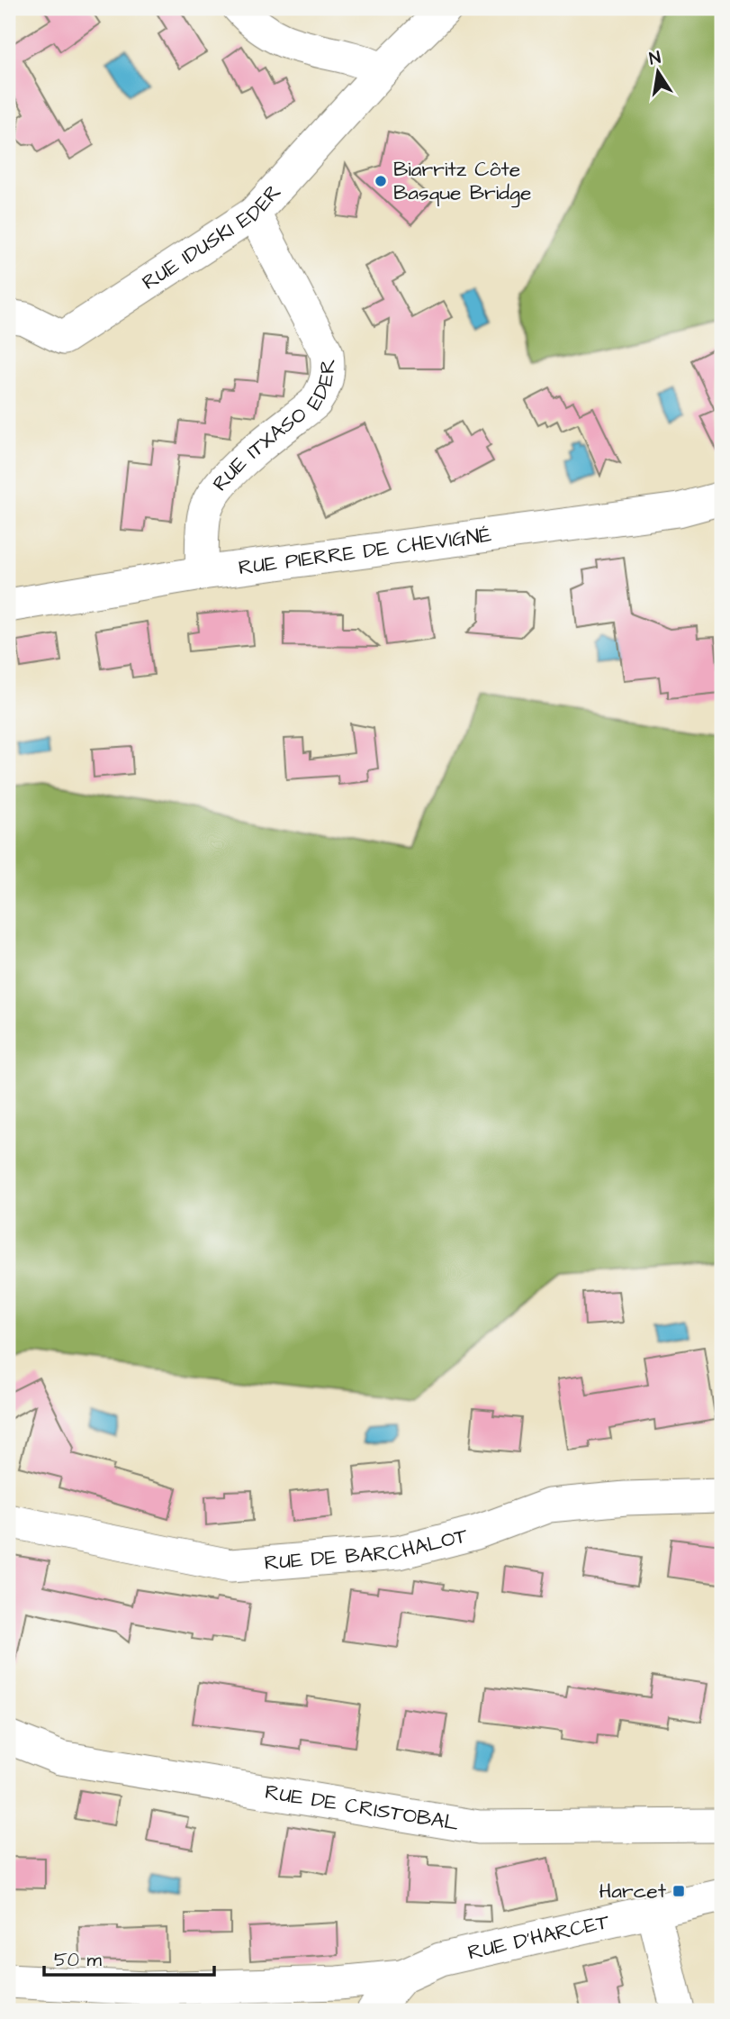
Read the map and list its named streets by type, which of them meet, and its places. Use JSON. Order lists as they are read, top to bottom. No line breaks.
{"streets":{"street":["RUE IDUSKI EDER","RUE ITXASO EDER","RUE PIERRE DE CHEVIGNÉ","RUE DE BARCHALOT","RUE DE CRISTOBAL","RUE D'HARCET"]},"crossings":[["RUE IDUSKI EDER","RUE ITXASO EDER"],["RUE ITXASO EDER","RUE PIERRE DE CHEVIGNÉ"]],"places":{"other":["Biarritz Côte Basque Bridge"],"transit":["Harcet"]},"scale_bar":"50 m","north":"top"}
